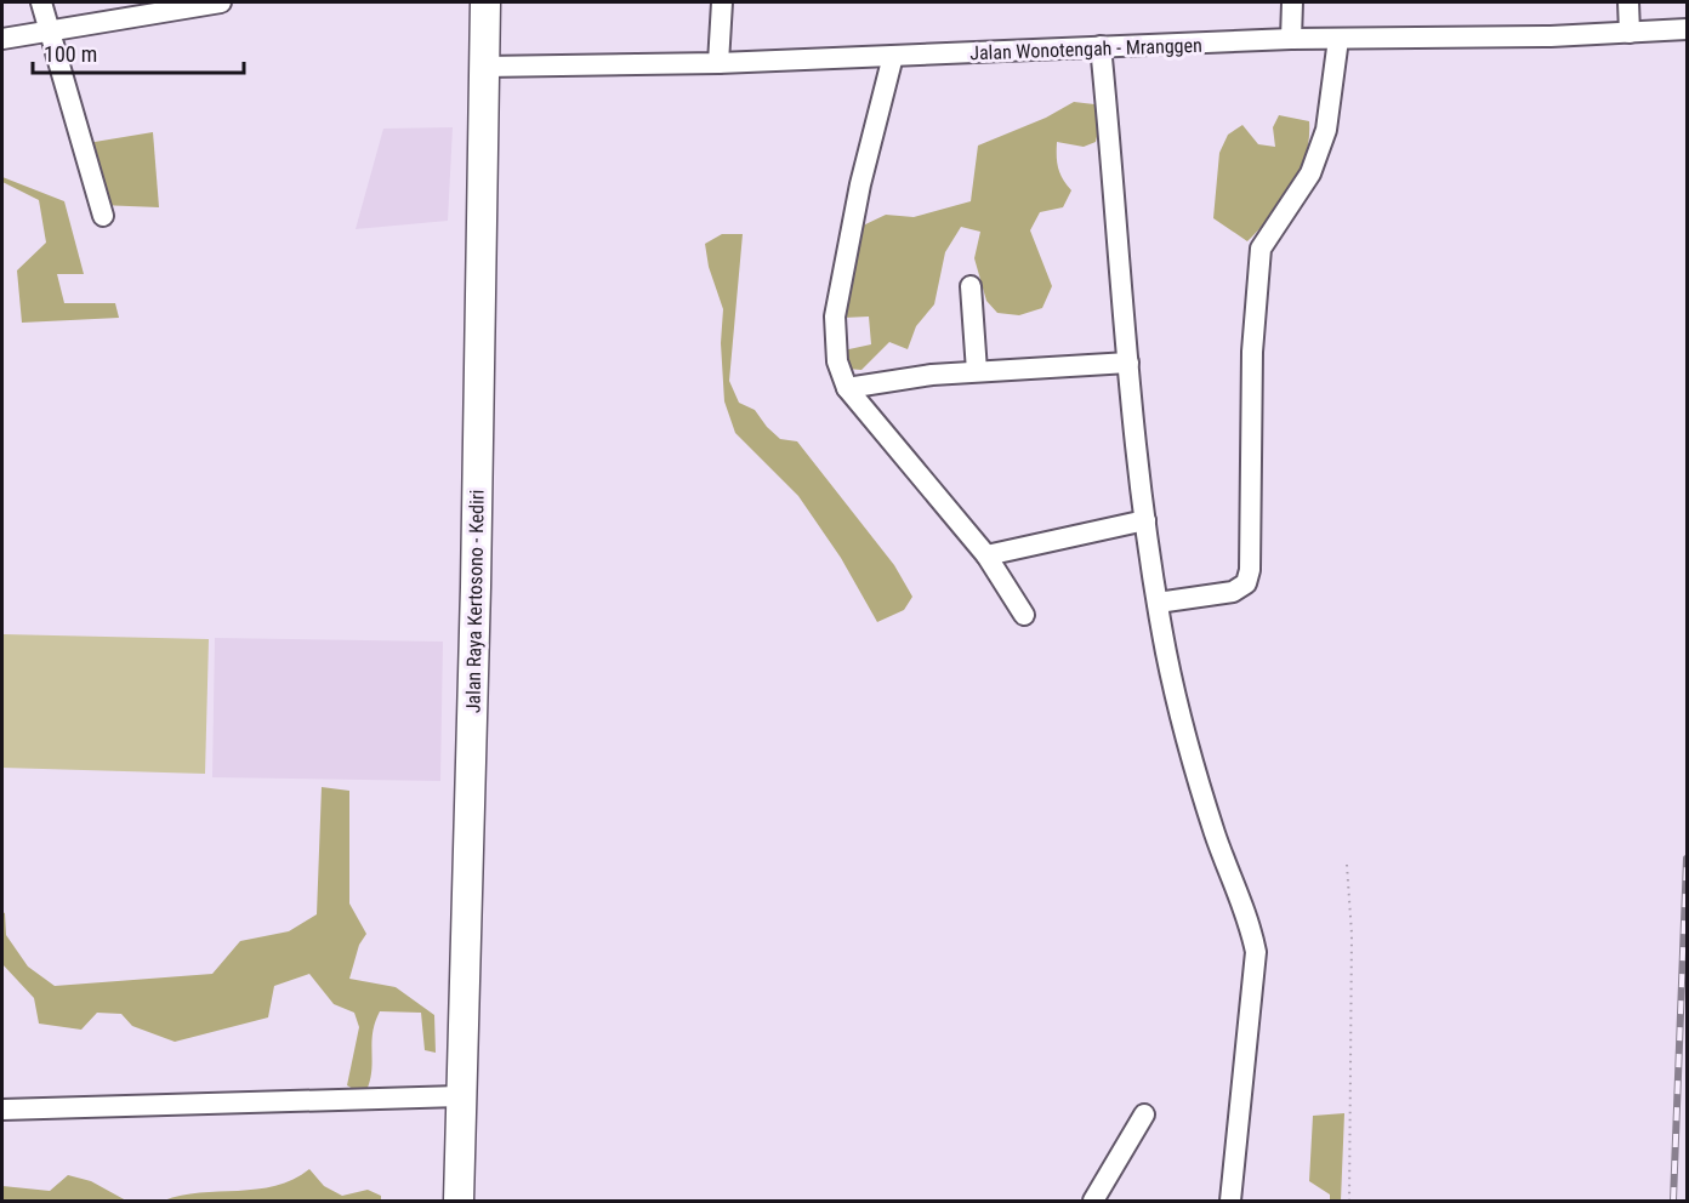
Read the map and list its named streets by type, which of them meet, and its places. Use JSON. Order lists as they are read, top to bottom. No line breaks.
{"streets":{"highway":["Jalan Raya Kertosono - Kediri"],"street":["Jalan Wonotengah - Mranggen"]},"crossings":[["Jalan Wonotengah - Mranggen","Jalan Raya Kertosono - Kediri"]],"scale_bar":"100 m"}
